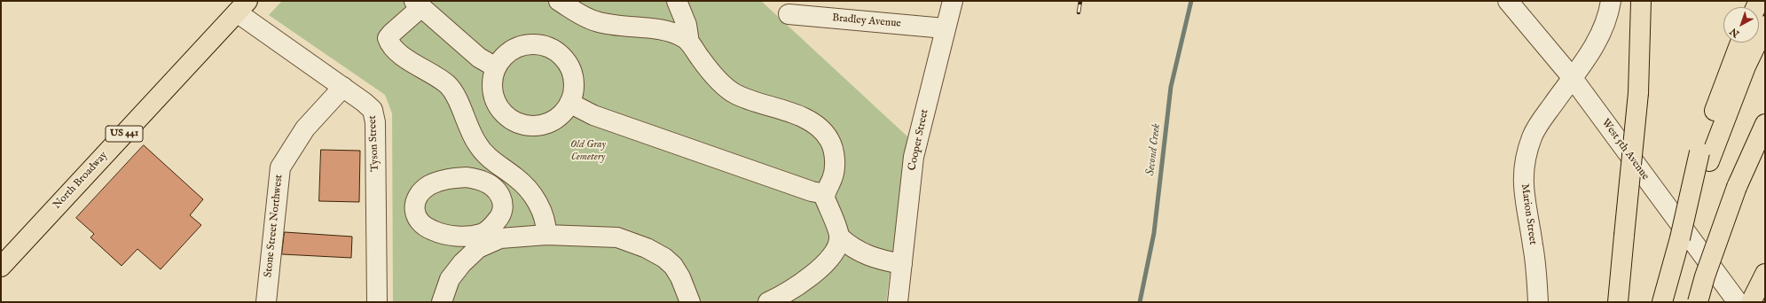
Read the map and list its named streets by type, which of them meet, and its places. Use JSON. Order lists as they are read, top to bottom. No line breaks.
{"streets":{"main road":["US 441","North Broadway"],"street":["Bradley Avenue","Cooper Street","Tyson Street","West 5th Avenue","Marion Street","Stone Street Northwest"]},"crossings":[["Bradley Avenue","Cooper Street"],["Tyson Street","North Broadway"],["Tyson Street","Stone Street Northwest"],["West 5th Avenue","Marion Street"]],"water":["Second Creek"],"parks":["Old Gray Cemetery"],"north":"bottom left"}
